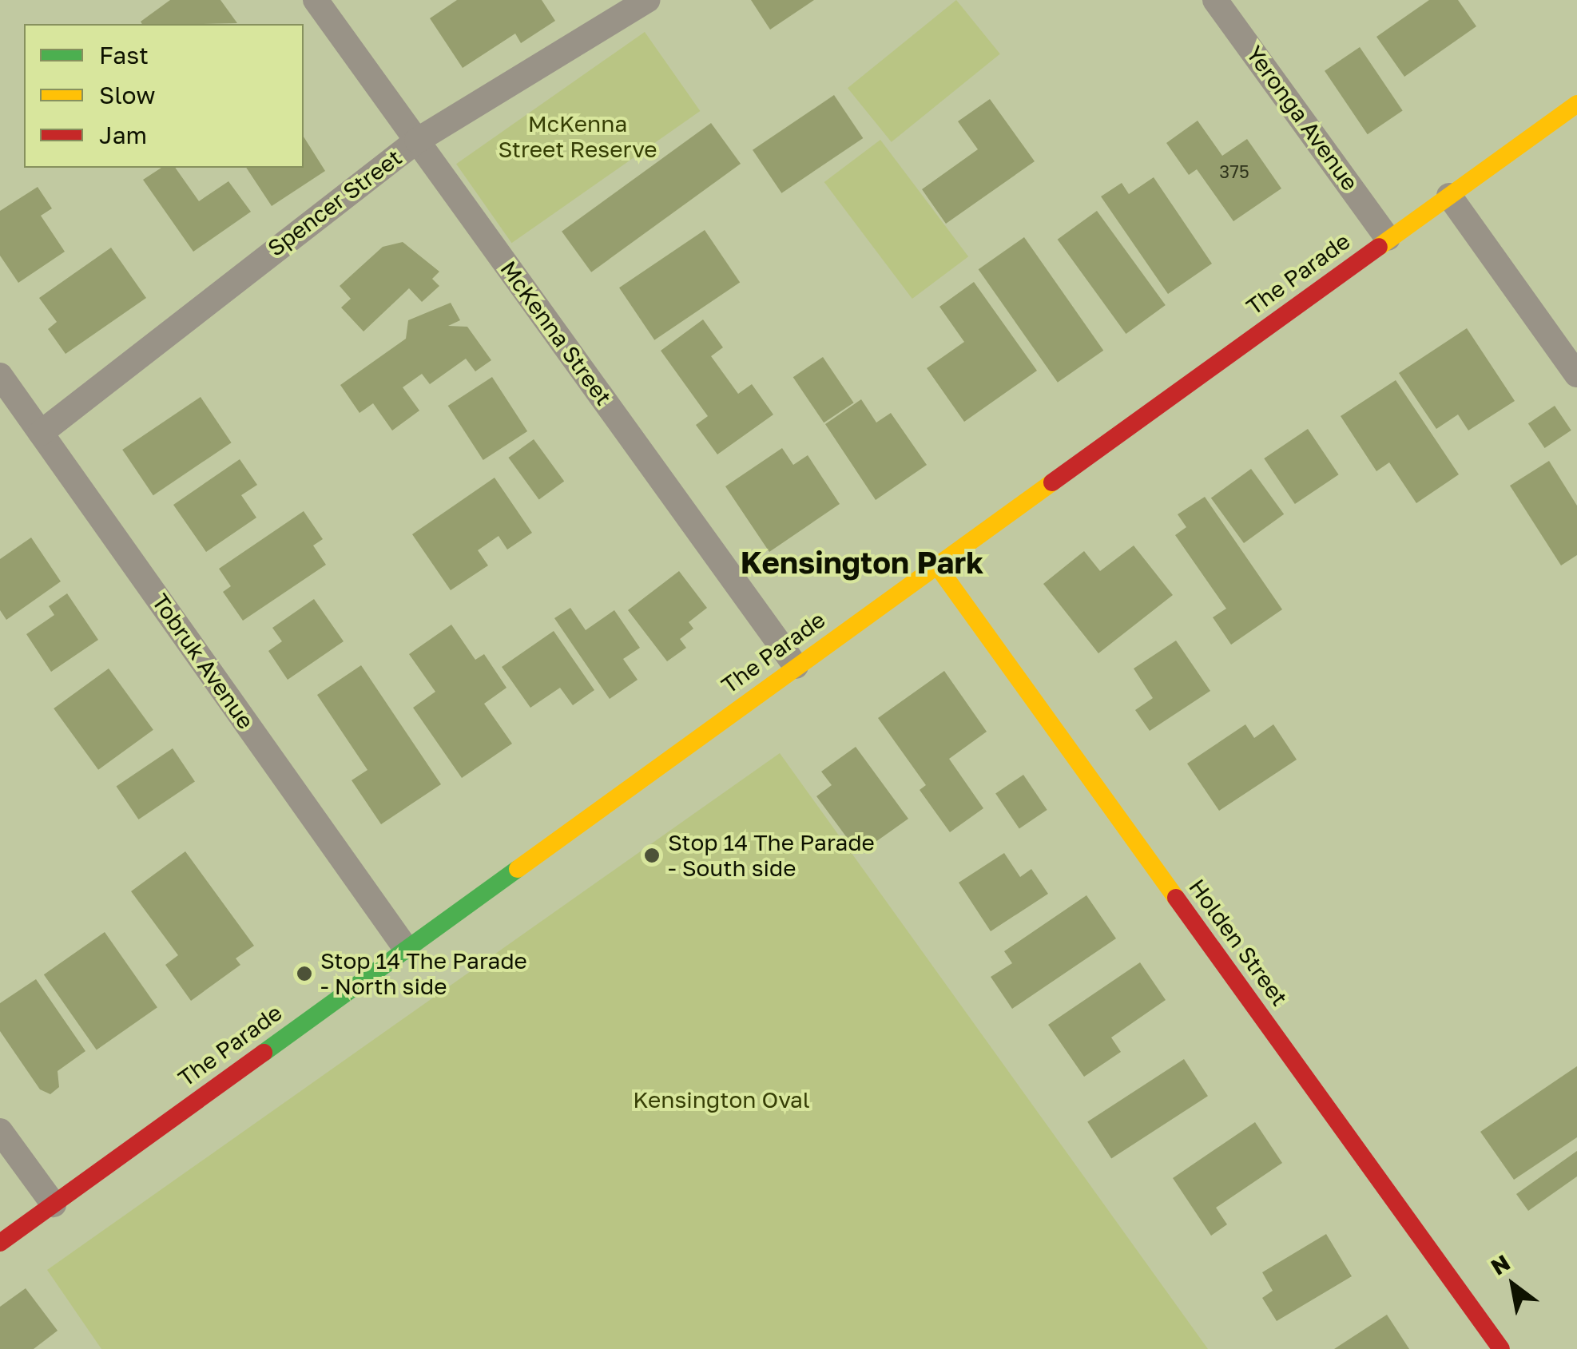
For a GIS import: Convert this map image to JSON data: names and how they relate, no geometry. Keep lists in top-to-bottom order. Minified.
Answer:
{"streets":{"main road":["The Parade","Holden Street"],"street":["Yeronga Avenue","Spencer Street","McKenna Street","Tobruk Avenue"]},"crossings":[["Yeronga Avenue","The Parade"],["Spencer Street","McKenna Street"],["Spencer Street","Tobruk Avenue"],["The Parade","McKenna Street"],["The Parade","Tobruk Avenue"],["The Parade","Holden Street"]],"districts":["Kensington Park"],"parks":["McKenna Street Reserve","Kensington Oval"],"places":["Stop 14 The Parade - South side","Stop 14 The Parade - North side"],"house_numbers":["375"],"legend":["Fast","Slow","Jam"],"north":"top left"}
